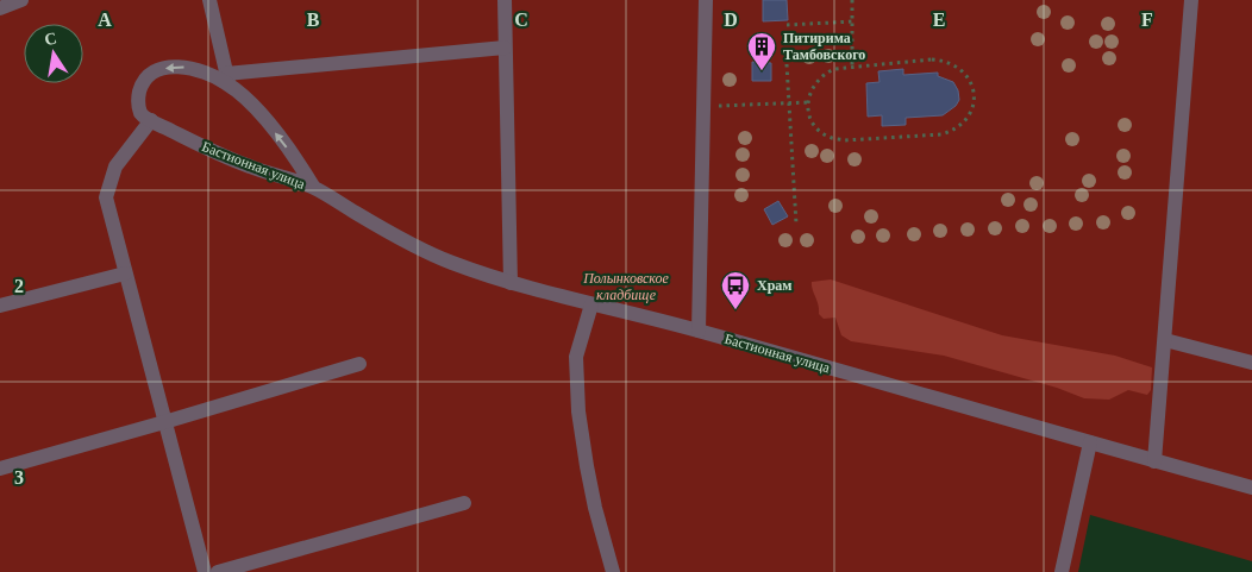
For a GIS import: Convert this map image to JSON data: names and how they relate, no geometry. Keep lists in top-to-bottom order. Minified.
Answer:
{"streets":{"street":["Бастионная улица"]},"parks":["Полынковское кладбище"],"places":{"building":["Питирима Тамбовского"],"bus stop":["Храм"]},"north":"top","grid":{"columns":["A","B","C","D","E","F"],"rows":["2","3"]}}
